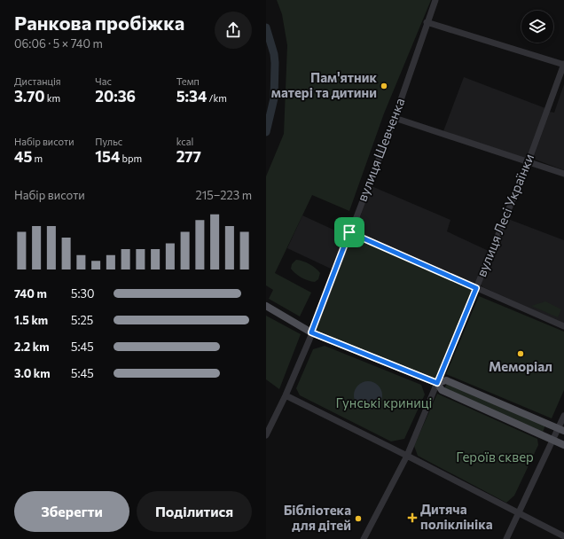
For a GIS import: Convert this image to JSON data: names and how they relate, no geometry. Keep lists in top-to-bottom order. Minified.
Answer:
{"streets":{"street":["вулиця Шевченка","вулиця Лесі Українки"]},"parks":["Гунські криниці","Героїв сквер"],"places":{"other":["Пам'ятник матері та дитини","Меморіал","Бібліотека для дітей"],"health":["Дитяча поліклініка"]},"page":{"heading":["Ранкова пробіжка","06:06 · 5 × 740 m"],"stats":[["Дистанція","3.70 km"],["Час","20:36"],["Темп","5:34 /km"],["Набір висоти","45 m"],["Пульс","154 bpm"],["kcal","277"]],"chart":["Набір висоти","215–223 m"],"list":[{"name":"740 m","note":"5:30"},{"name":"1.5 km","note":"5:25"},{"name":"2.2 km","note":"5:45"},{"name":"3.0 km","note":"5:45"}],"buttons":["Зберегти","Поділитися"]}}
